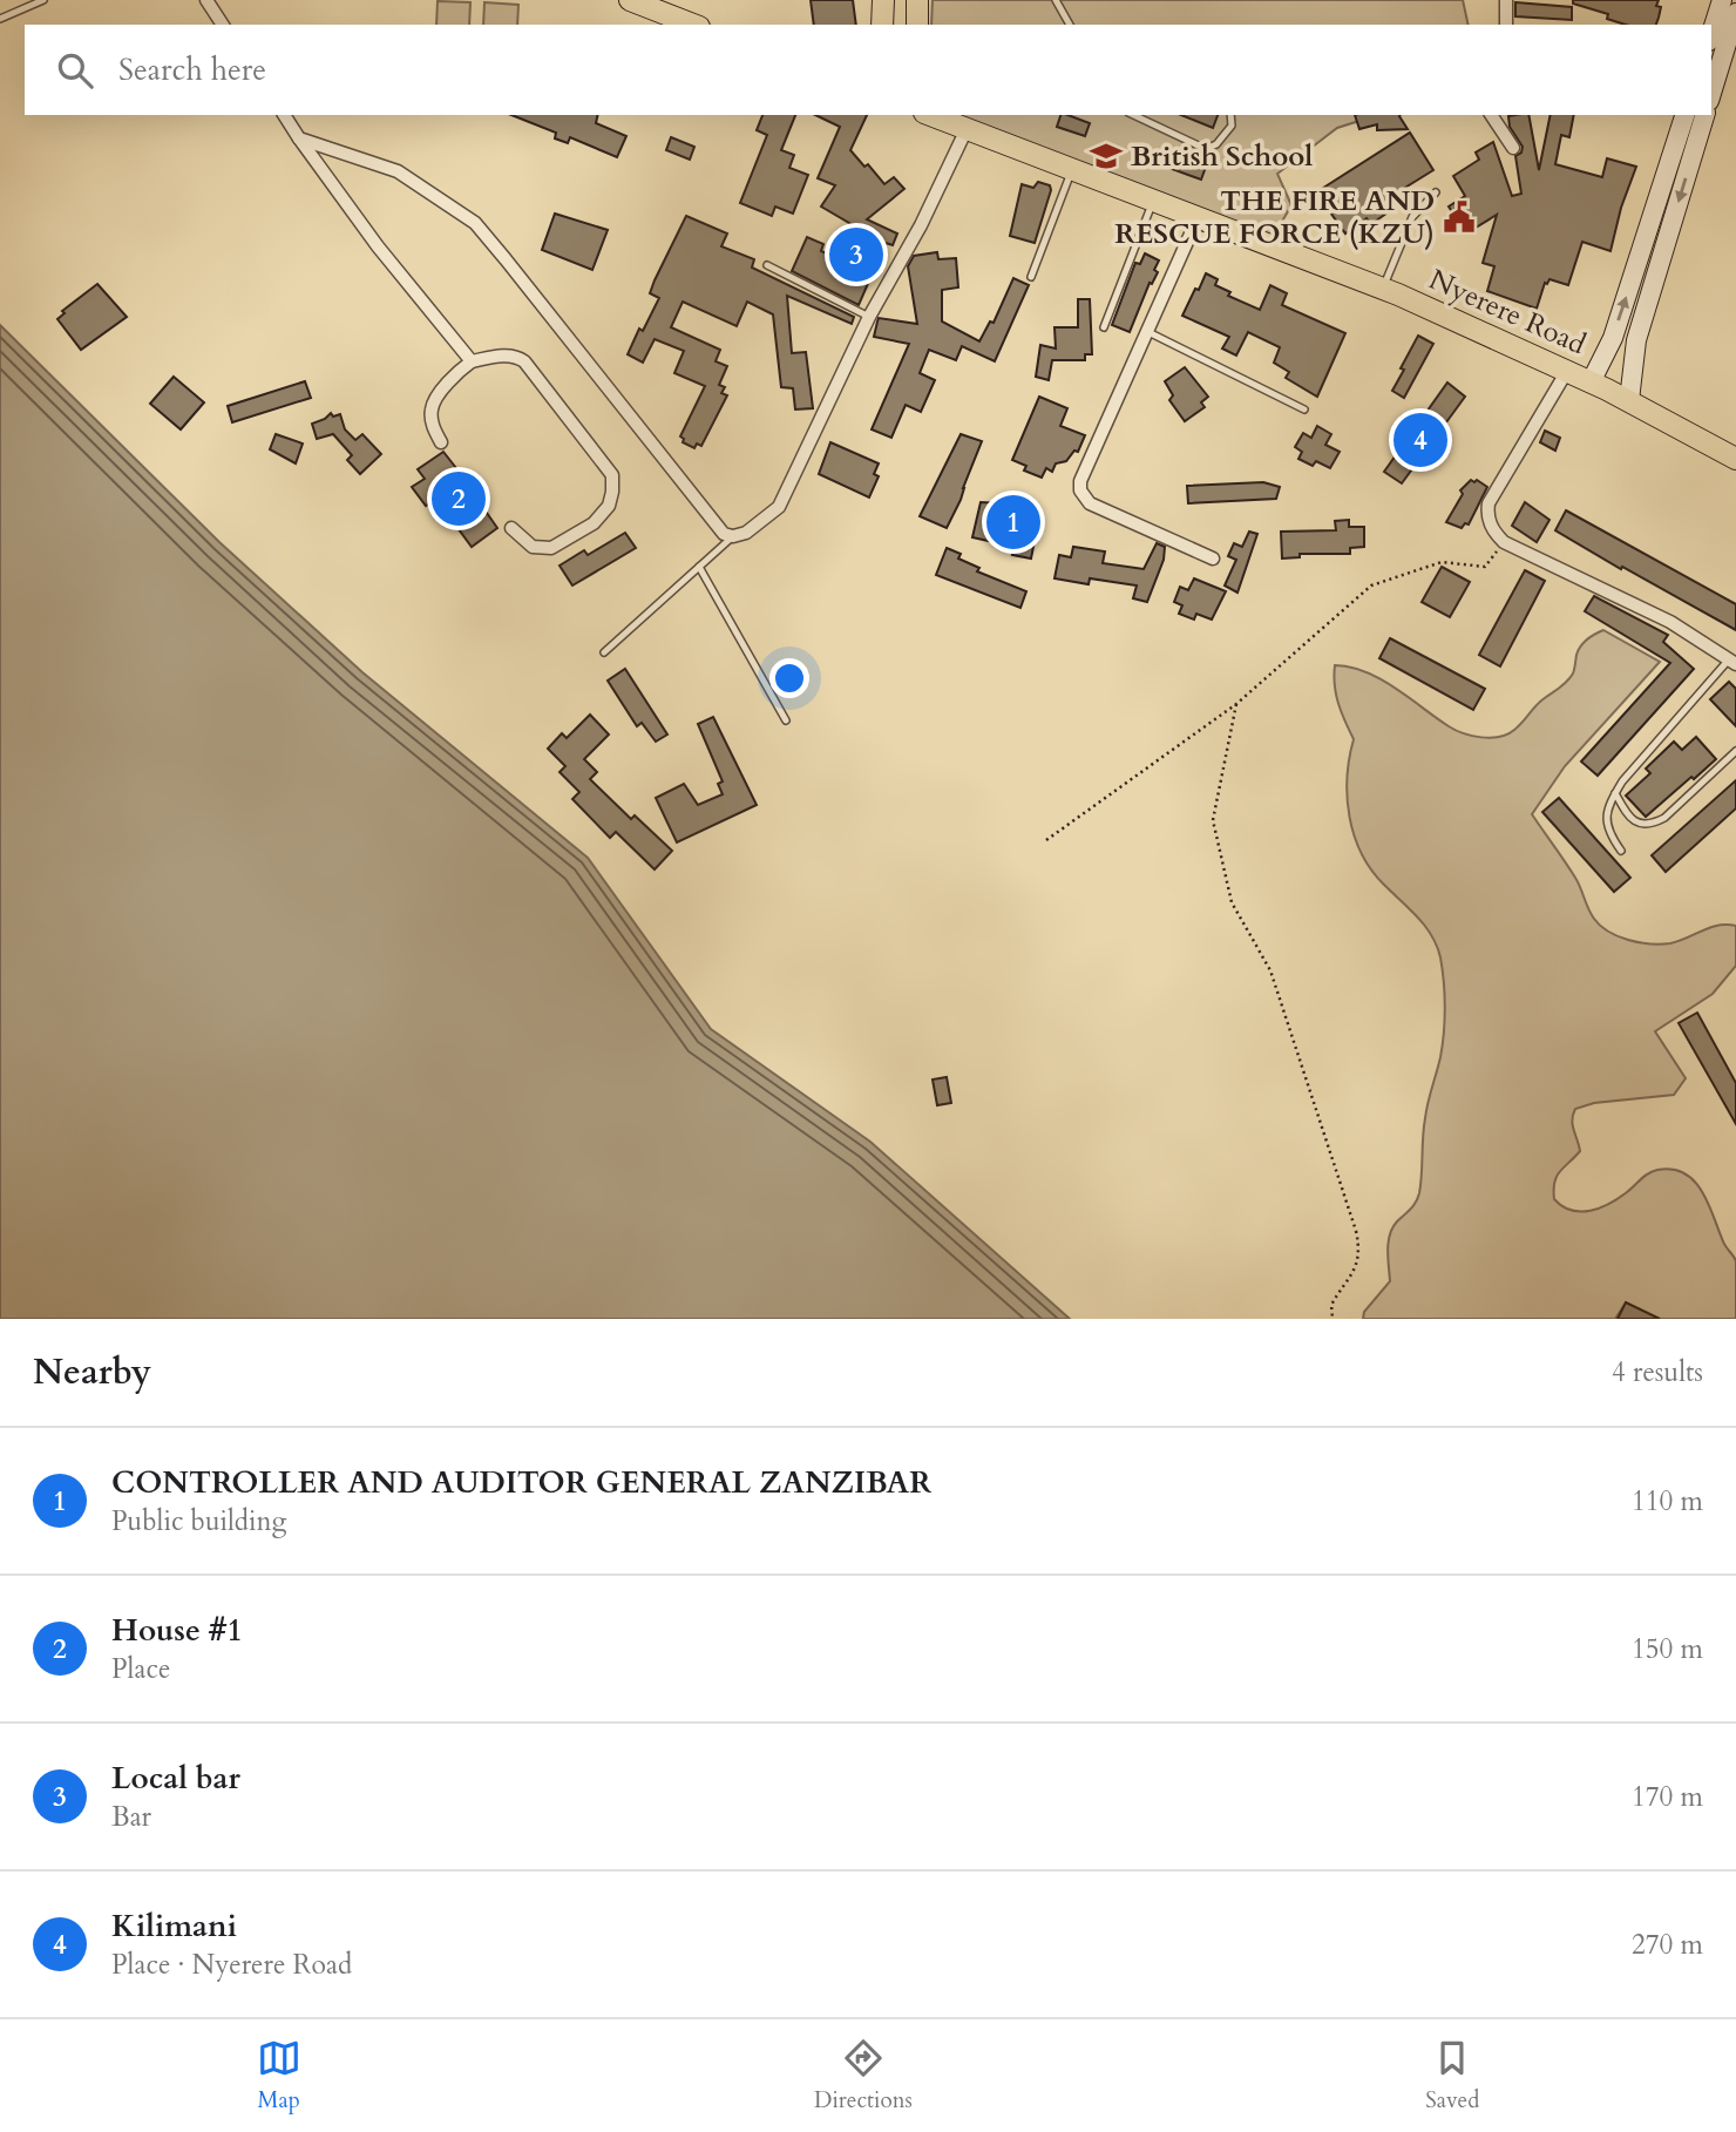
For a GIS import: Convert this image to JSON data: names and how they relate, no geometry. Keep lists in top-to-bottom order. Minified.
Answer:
{"streets":{"main road":["Nyerere Road"]},"places":{"school or university":["British School"],"public building":["THE FIRE AND RESCUE FORCE (KZU)"]},"page":{"search":"Search here","pins":["3","4","2","1"],"heading":["Nearby","4 results"],"list":[{"mark":"1","name":"CONTROLLER AND AUDITOR GENERAL ZANZIBAR","note":"Public building","value":"110 m"},{"mark":"2","name":"House #1","note":"Place","value":"150 m"},{"mark":"3","name":"Local bar","note":"Bar","value":"170 m"},{"mark":"4","name":"Kilimani","note":"Place · Nyerere Road","value":"270 m"}],"nav":["Map","Directions","Saved"]}}
